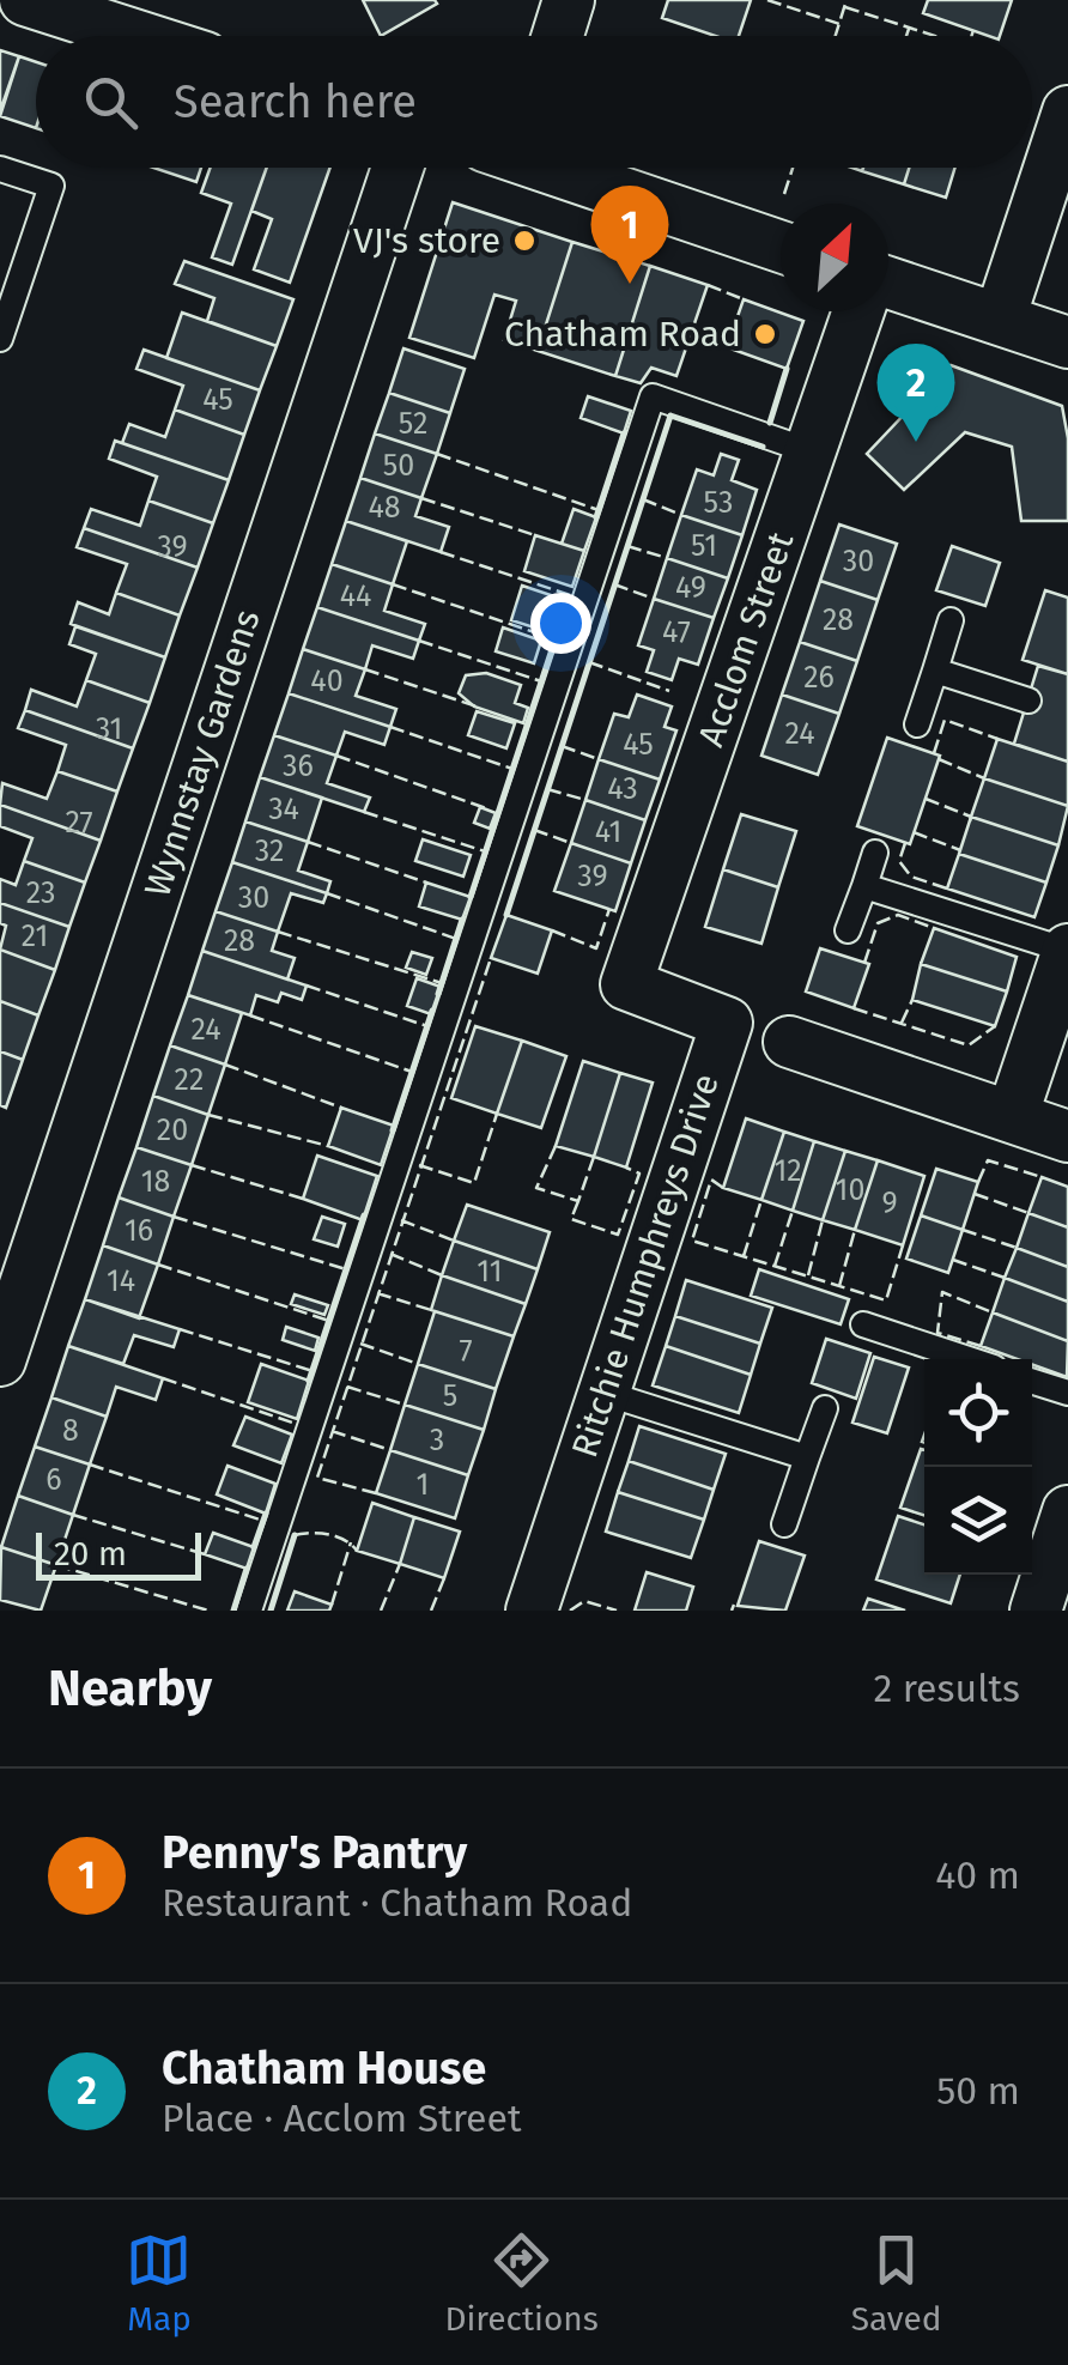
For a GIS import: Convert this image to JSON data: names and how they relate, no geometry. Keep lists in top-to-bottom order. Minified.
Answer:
{"streets":{"street":["Acclom Street","Wynnstay Gardens","Ritchie Humphreys Drive"]},"crossings":[["Acclom Street","Ritchie Humphreys Drive"]],"places":["VJ's store","Chatham Road"],"house_numbers":["45","52","50","53","48","51","39","30","49","44","28","47","26","40","31","24","45","36","43","34","27","41","32","39","23","30","21","28","24","22","20","12","18","10","9","16","11","14","7","5","8","3","6","1"],"scale_bar":"20 m","north":"top right","page":{"search":"Search here","pins":["1","2"],"scale":"20 m","heading":["Nearby","2 results"],"list":[{"mark":"1","name":"Penny's Pantry","note":"Restaurant · Chatham Road","value":"40 m"},{"mark":"2","name":"Chatham House","note":"Place · Acclom Street","value":"50 m"}],"nav":["Map","Directions","Saved"]}}
